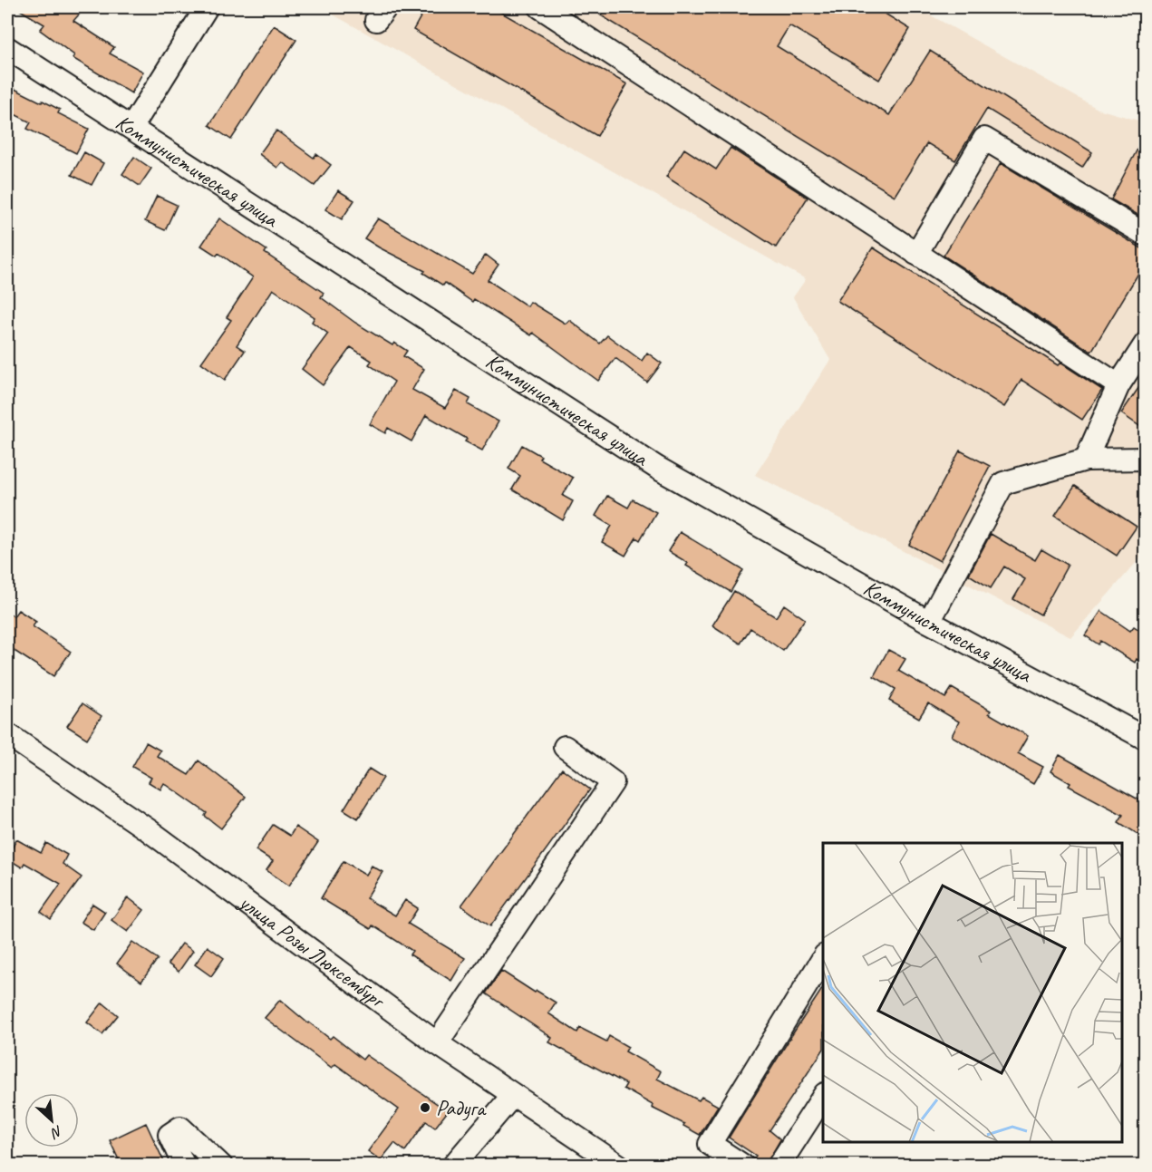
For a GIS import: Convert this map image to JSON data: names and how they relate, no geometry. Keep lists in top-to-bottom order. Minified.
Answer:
{"streets":{"street":["Коммунистическая улица","улица Розы Люксембург"]},"places":["Радуга"],"north":"bottom right"}
